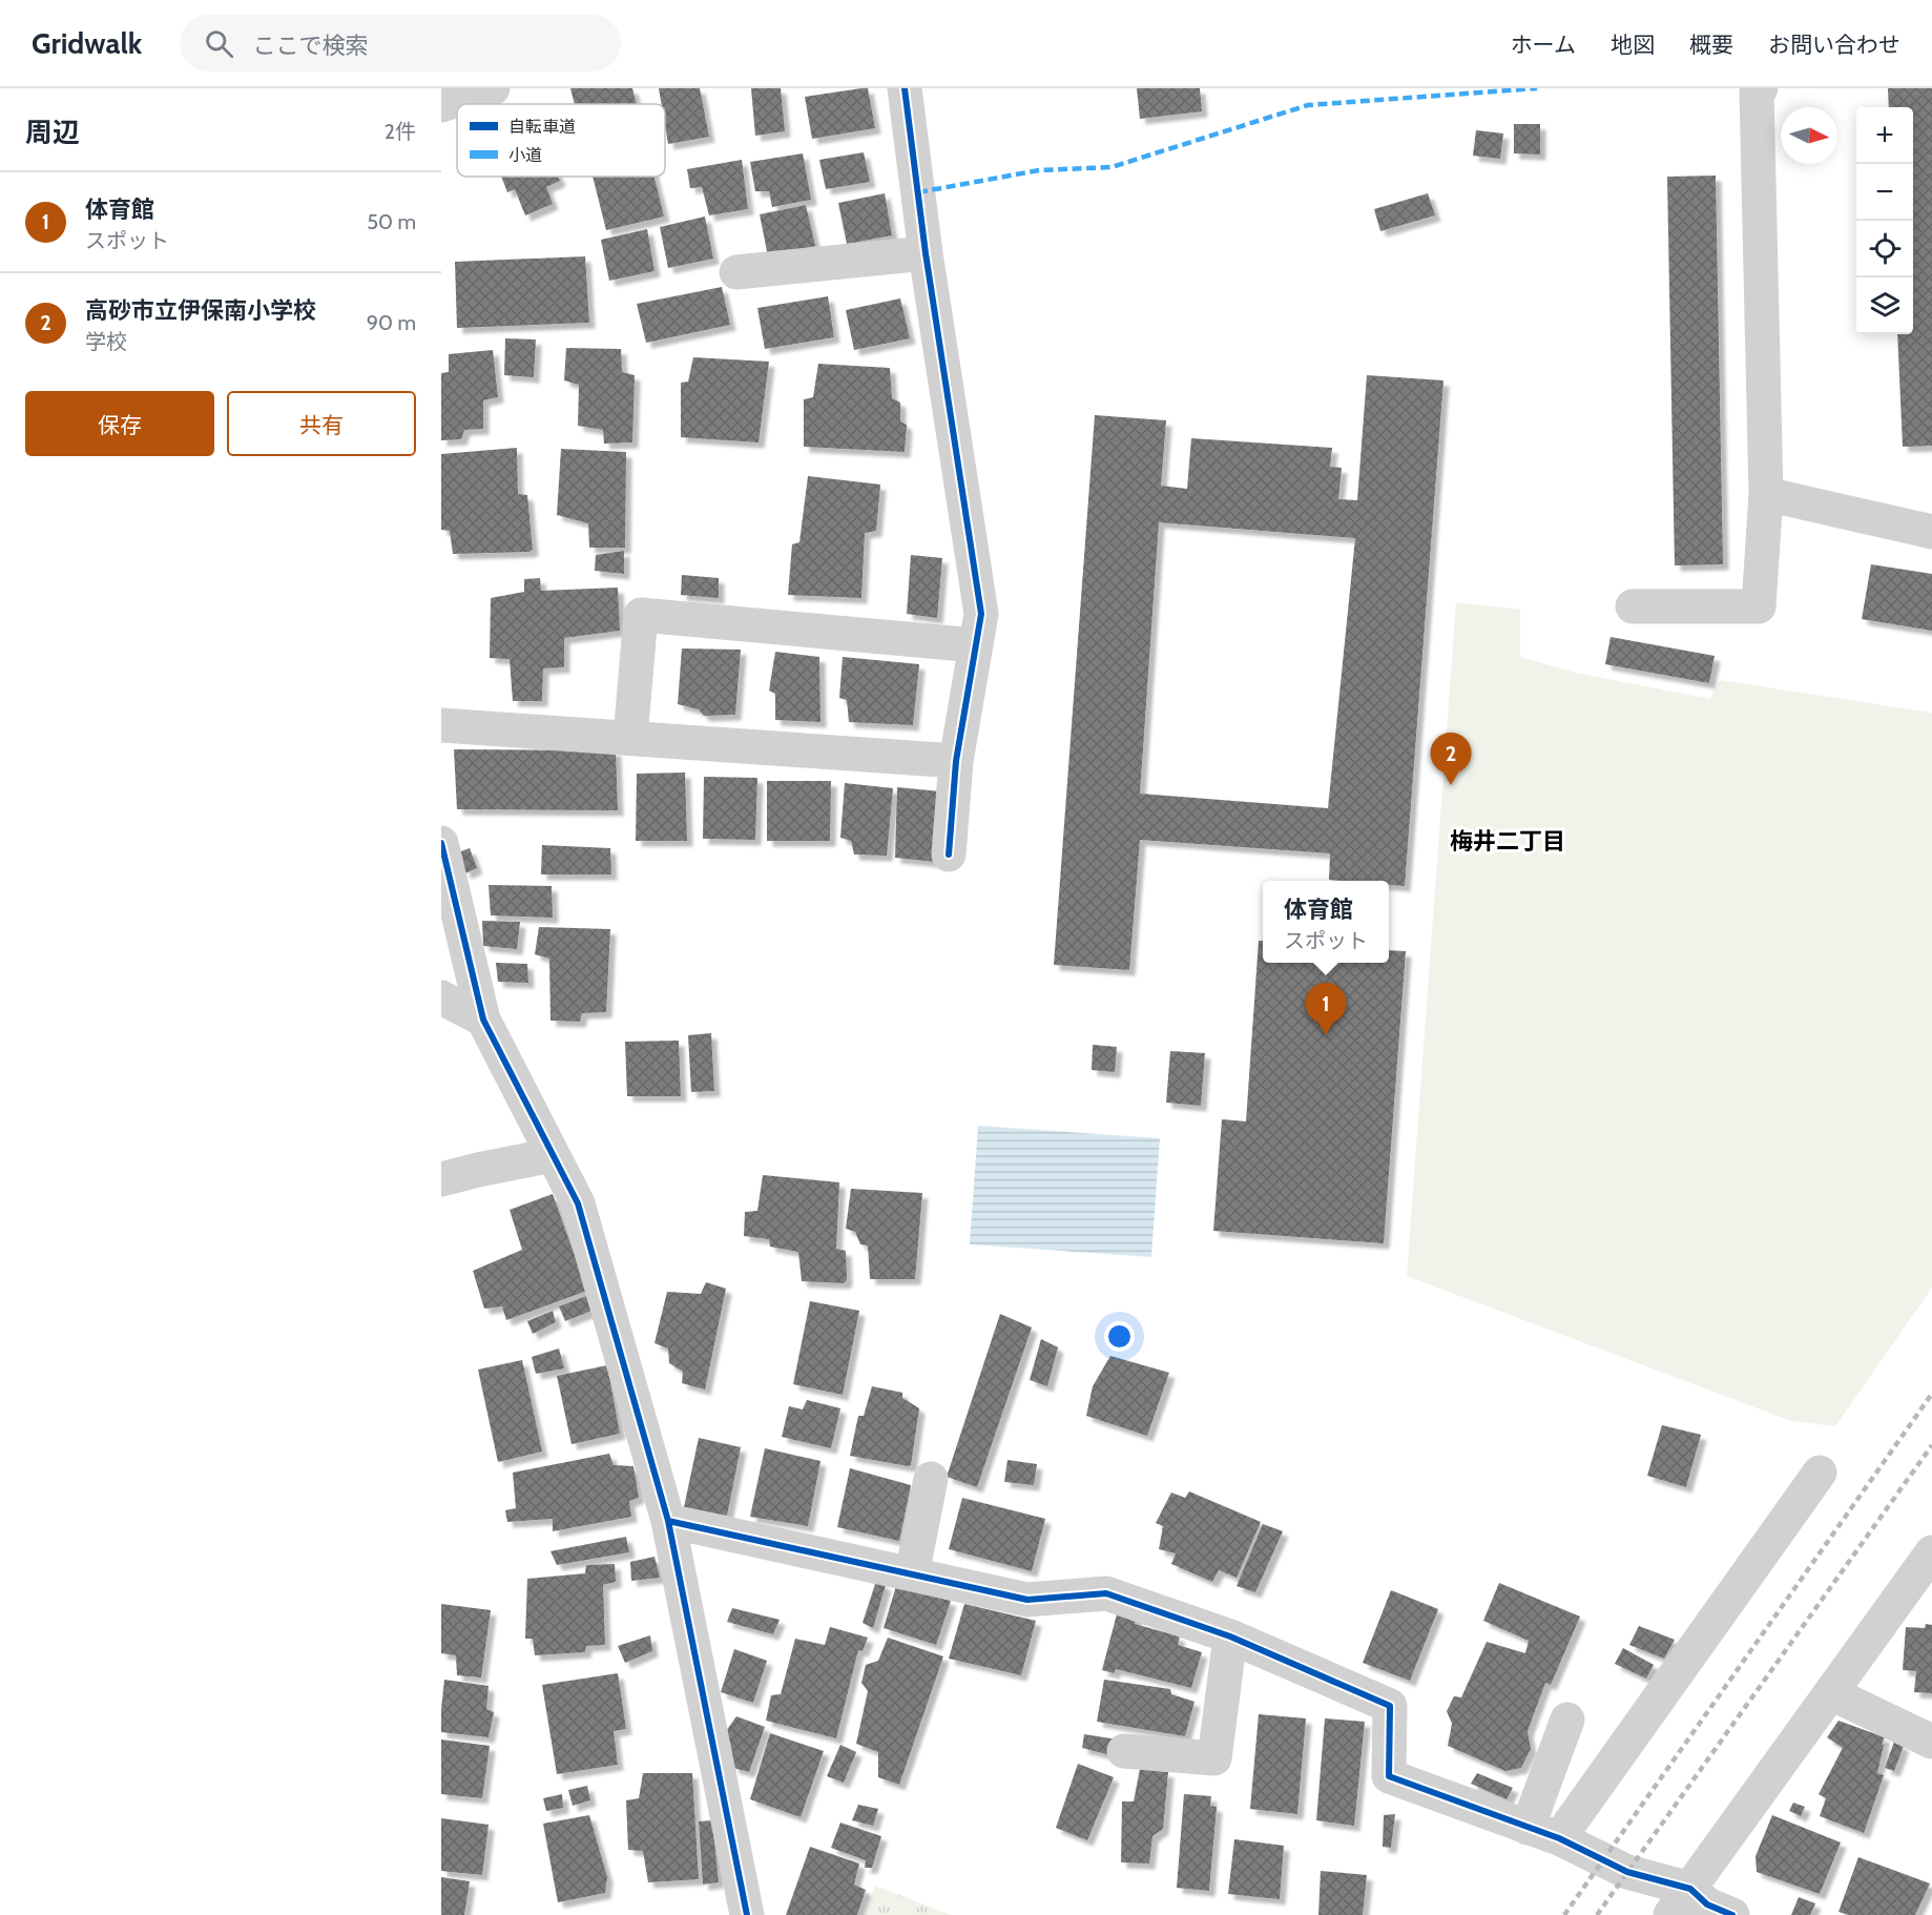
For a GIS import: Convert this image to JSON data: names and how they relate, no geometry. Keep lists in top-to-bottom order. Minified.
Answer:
{"districts":["梅井二丁目"],"legend":["自転車道","小道"],"north":"right","page":{"header":"Gridwalk","search":"ここで検索","nav":["ホーム","地図","概要","お問い合わせ"],"heading":["周辺","2件"],"map_buttons":["+","−"],"list":[{"mark":"1","name":"体育館","note":"スポット","value":"50 m"},{"mark":"2","name":"高砂市立伊保南小学校","note":"学校","value":"90 m"}],"buttons":["保存","共有"],"pins":["2","1"],"popup":["体育館","スポット"]}}
